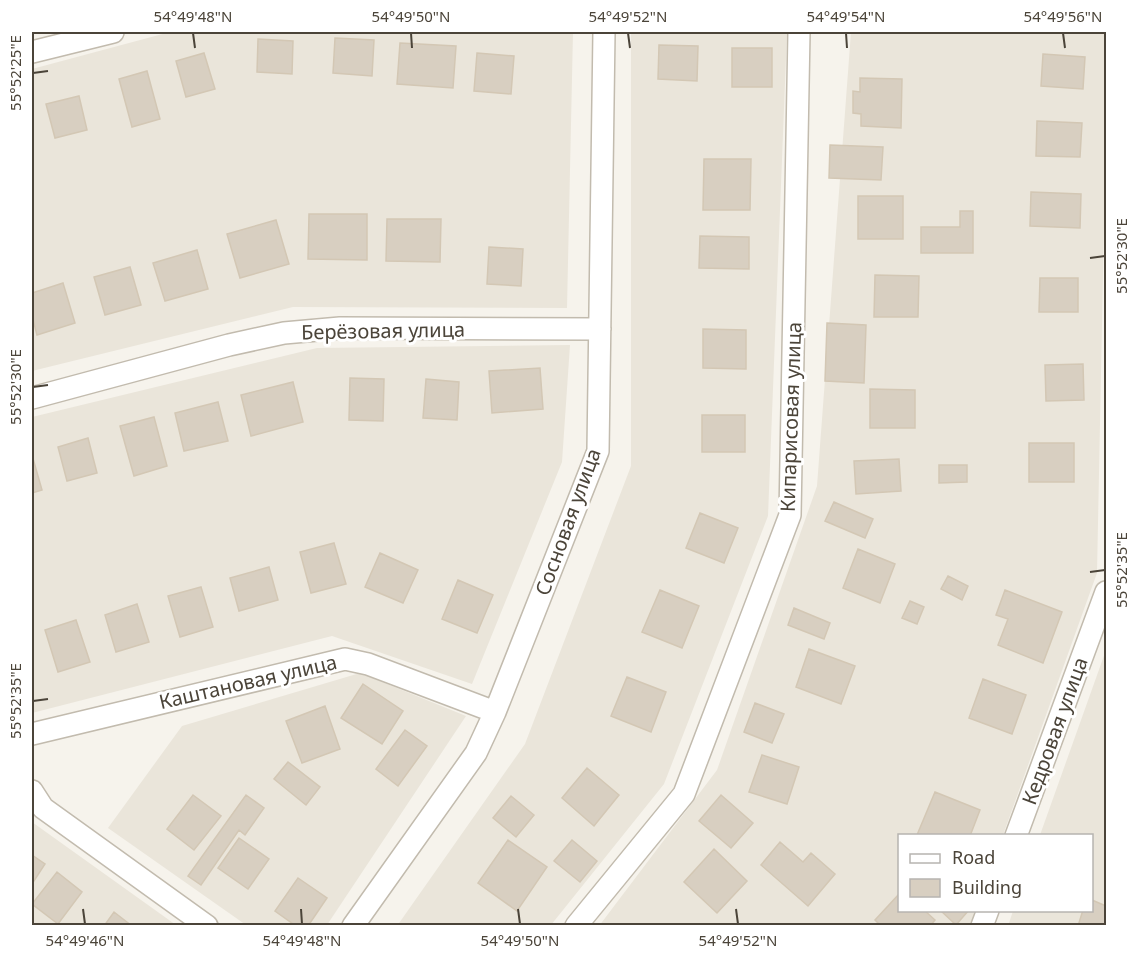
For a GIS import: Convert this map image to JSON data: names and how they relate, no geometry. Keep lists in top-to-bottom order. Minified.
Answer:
{"streets":{"street":["Берёзовая улица","Кипарисовая улица","Сосновая улица","Каштановая улица","Кедровая улица"]},"crossings":[["Берёзовая улица","Сосновая улица"],["Сосновая улица","Каштановая улица"]],"legend":["Road","Building"],"coordinates":["54°49'48\"N","54°49'50\"N","54°49'52\"N","54°49'54\"N","54°49'56\"N","55°52'25\"E","55°52'30\"E","55°52'35\"E","54°49'46\"N"]}
